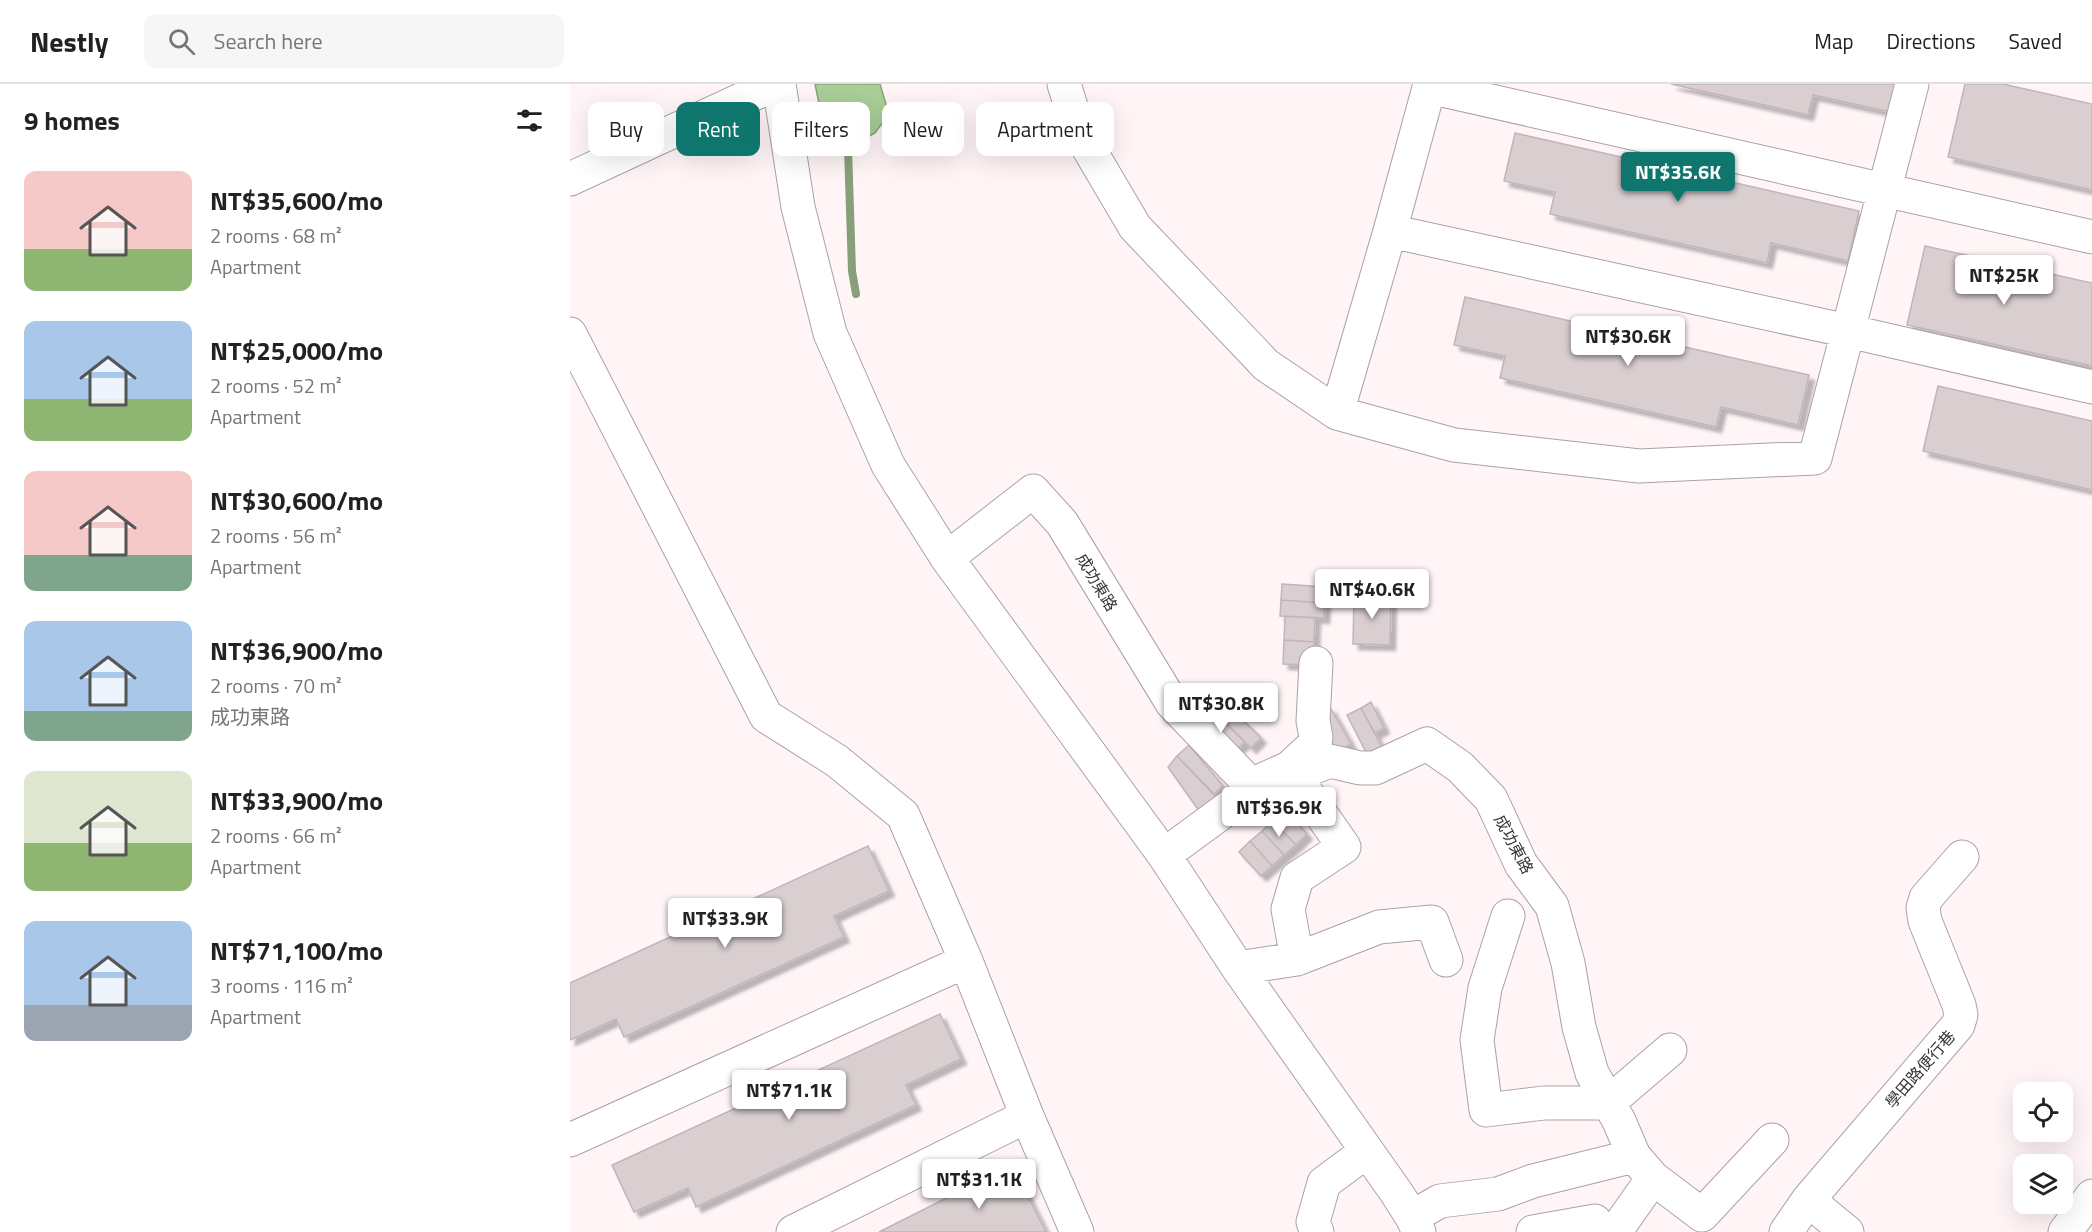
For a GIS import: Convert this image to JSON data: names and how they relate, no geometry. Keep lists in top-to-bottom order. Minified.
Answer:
{"streets":{"street":["成功東路","學田路便行巷"]},"page":{"header":"Nestly","search":"Search here","nav":["Map","Directions","Saved"],"heading":"9 homes","chip":["Buy","Rent","Filters","New","Apartment"],"price":["NT$35.6K","NT$25K","NT$30.6K","NT$40.6K","NT$30.8K","NT$36.9K","NT$33.9K","NT$71.1K","NT$31.1K"],"list":[{"name":"NT$35,600/mo","note":"2 rooms · 68 m² · Apartment"},{"name":"NT$25,000/mo","note":"2 rooms · 52 m² · Apartment"},{"name":"NT$30,600/mo","note":"2 rooms · 56 m² · Apartment"},{"name":"NT$36,900/mo","note":"2 rooms · 70 m² · 成功東路"},{"name":"NT$33,900/mo","note":"2 rooms · 66 m² · Apartment"},{"name":"NT$71,100/mo","note":"3 rooms · 116 m² · Apartment"}]}}
